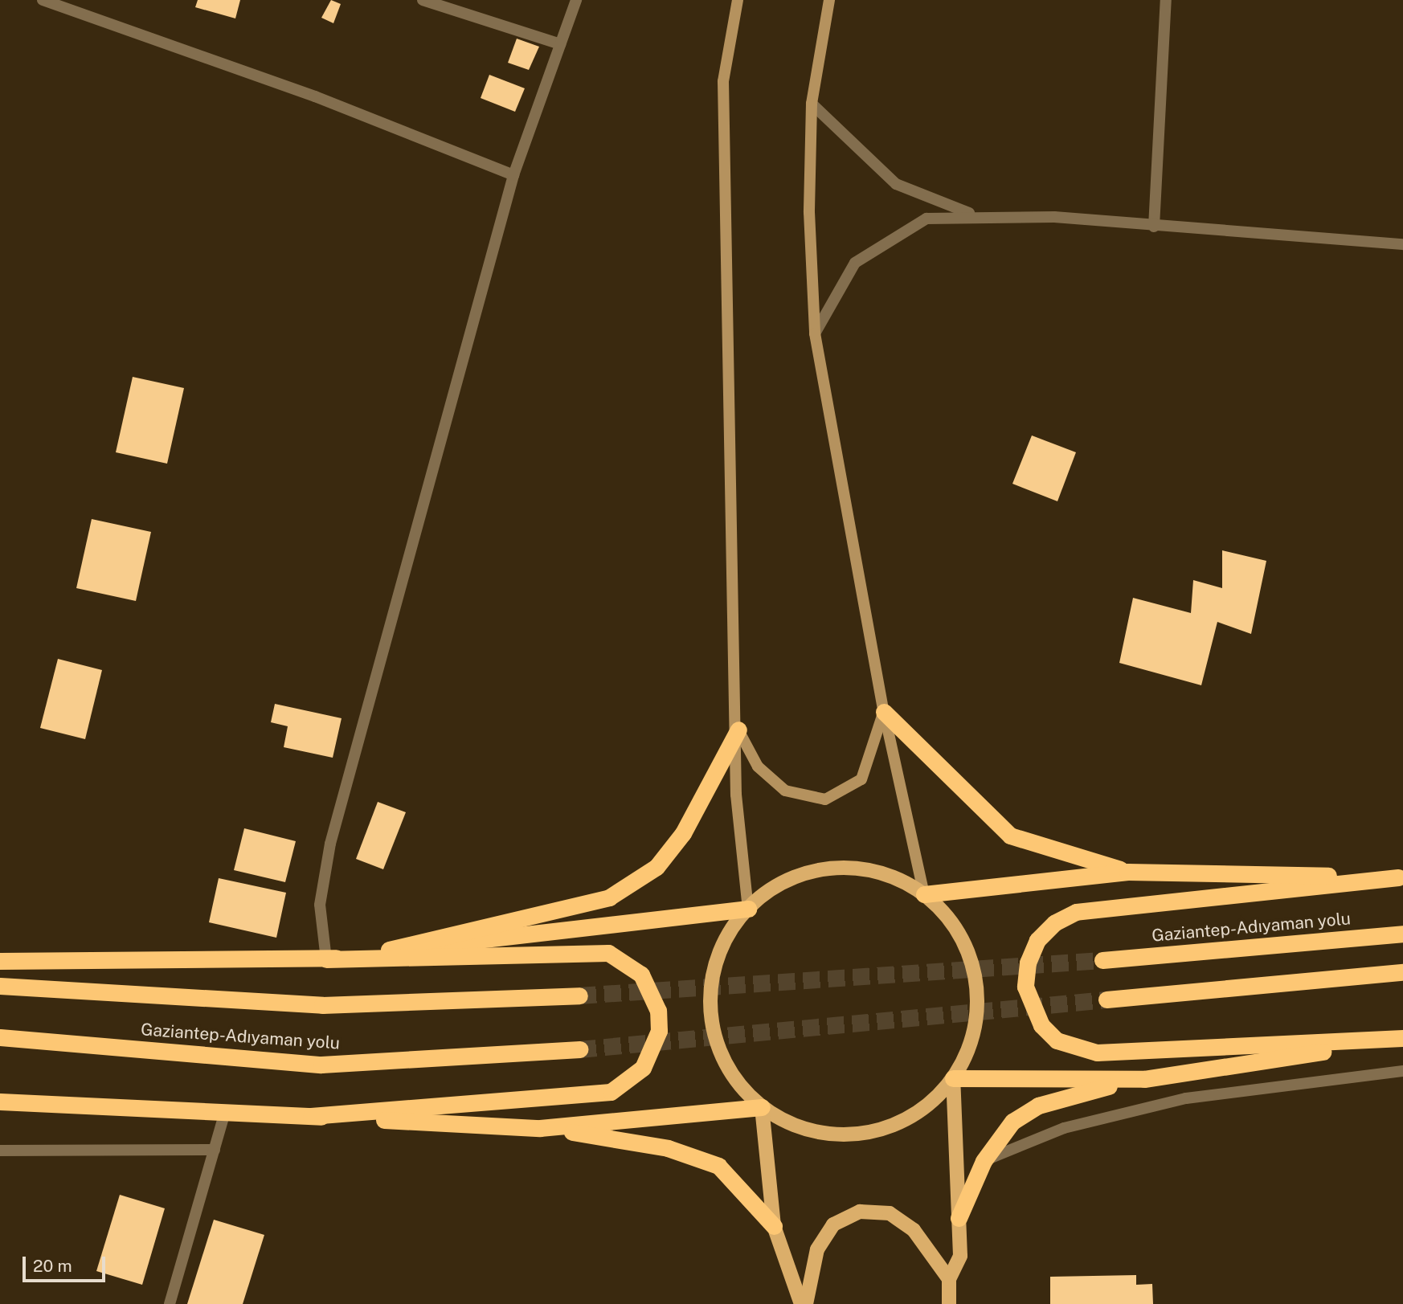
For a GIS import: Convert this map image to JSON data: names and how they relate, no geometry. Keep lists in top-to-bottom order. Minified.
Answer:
{"streets":{"highway":["Gaziantep-Adıyaman yolu"]},"scale_bar":"20 m"}
